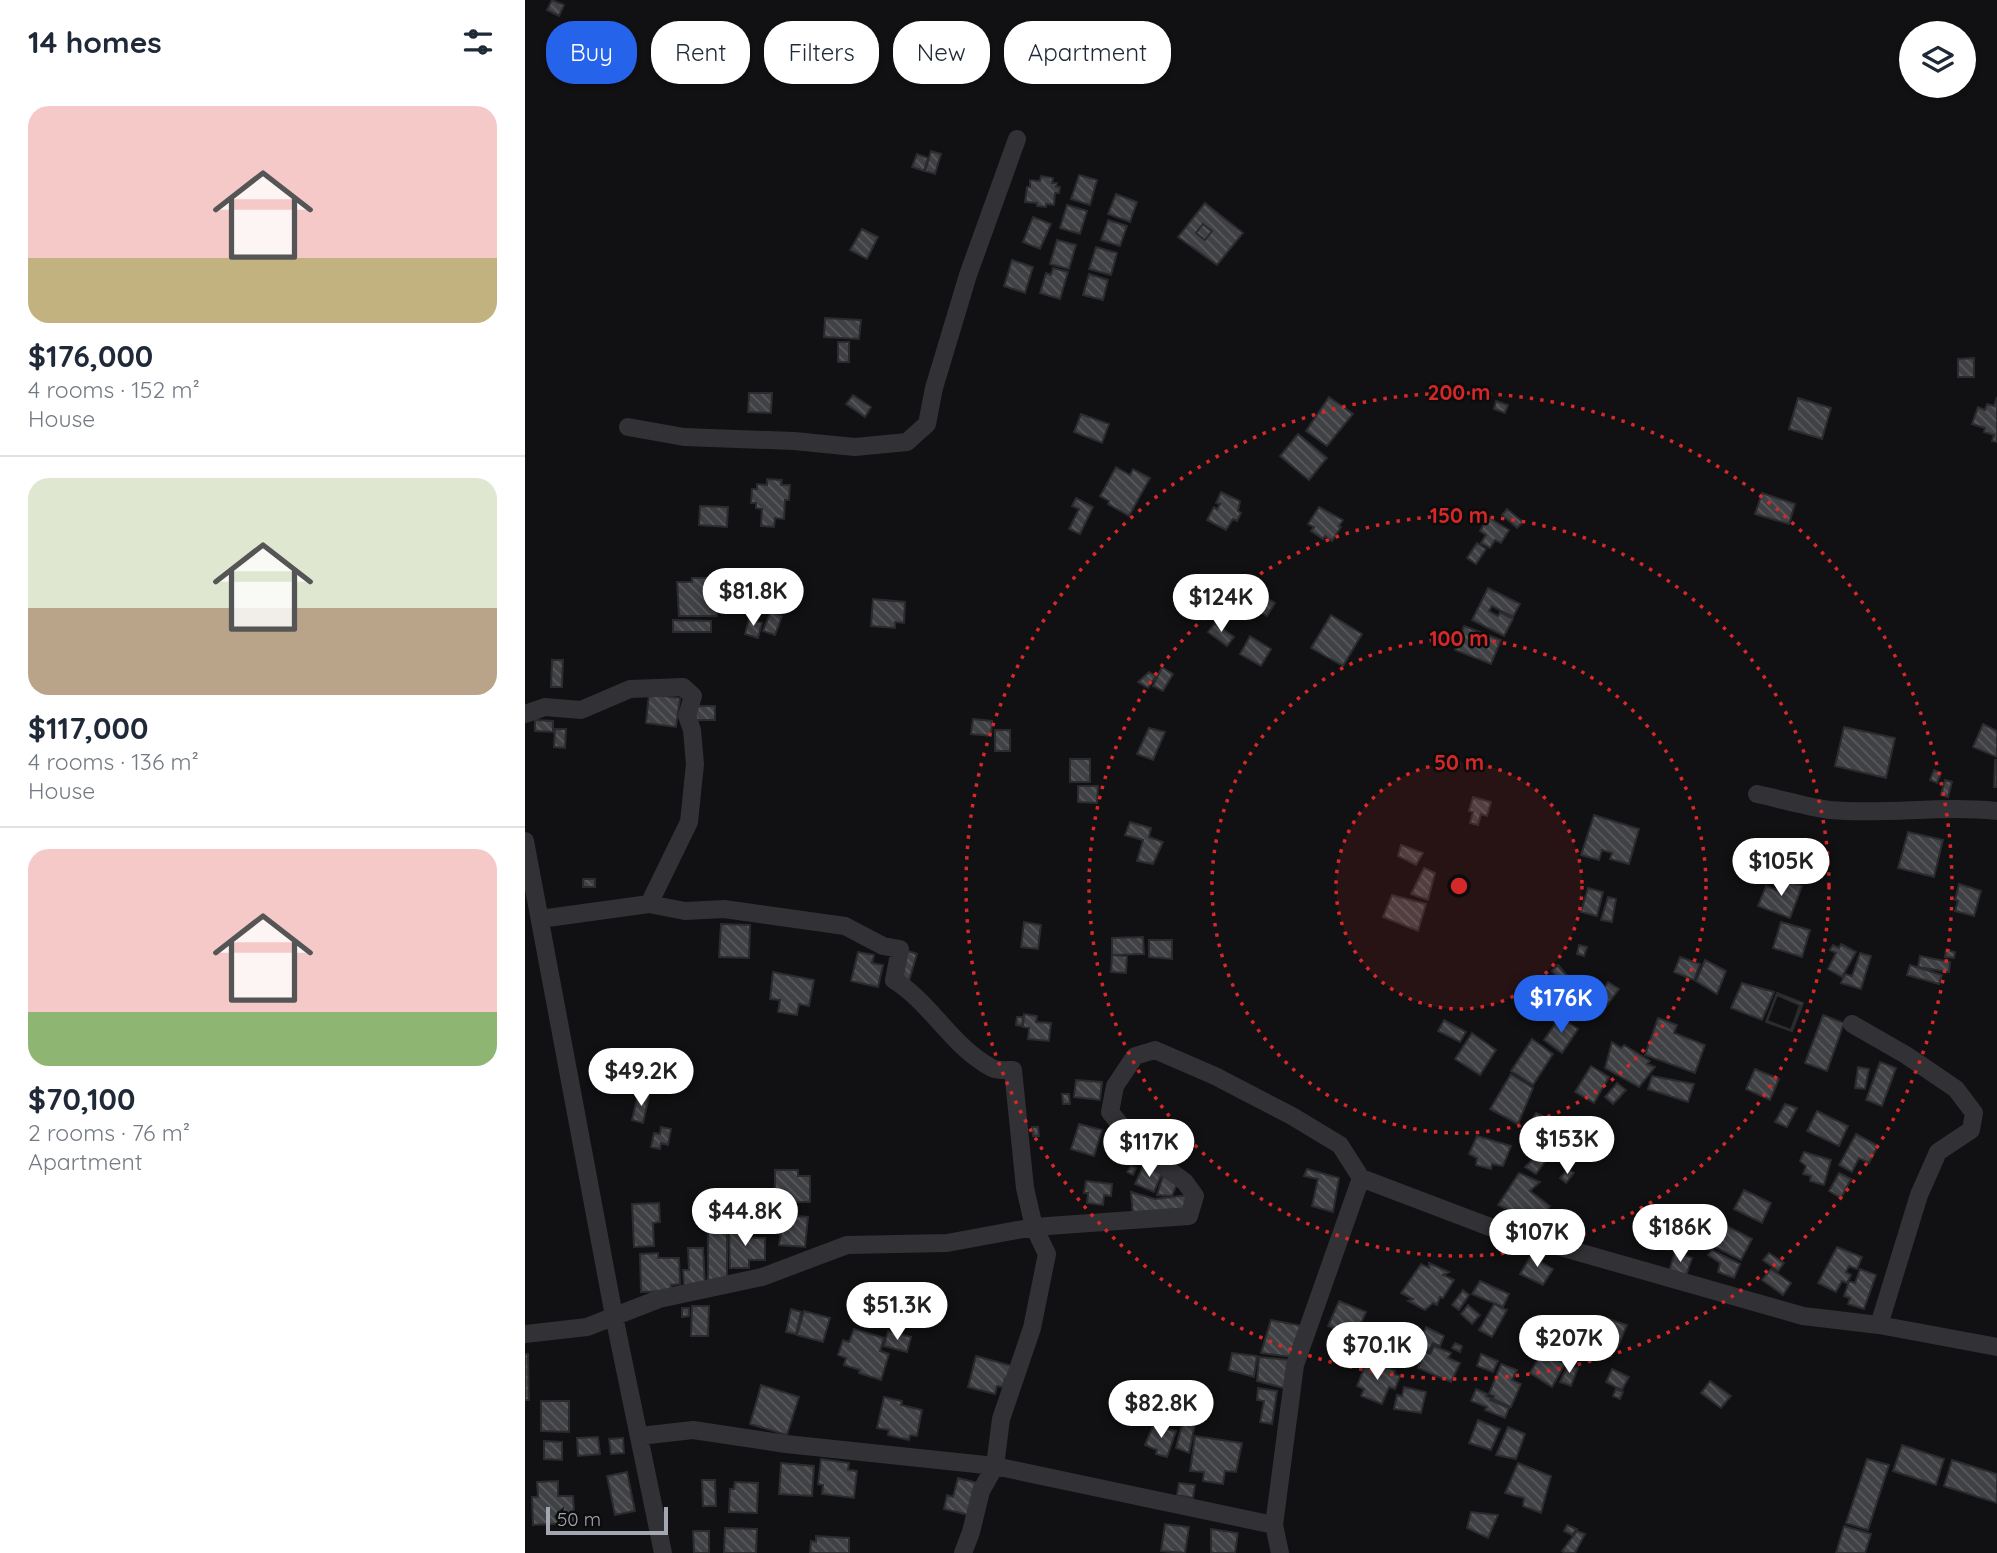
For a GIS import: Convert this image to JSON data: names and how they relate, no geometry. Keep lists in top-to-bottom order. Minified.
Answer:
{"scale_bar":"50 m","page":{"heading":"14 homes","chip":["Buy","Rent","Filters","New","Apartment"],"list":[{"name":"$176,000","note":"4 rooms · 152 m² · House"},{"name":"$117,000","note":"4 rooms · 136 m² · House"},{"name":"$70,100","note":"2 rooms · 76 m² · Apartment"}],"price":["$81.8K","$124K","$105K","$176K","$49.2K","$153K","$117K","$44.8K","$186K","$107K","$51.3K","$207K","$70.1K","$82.8K"],"scale":"50 m"},"rings":["200 m","150 m","100 m","50 m"]}
